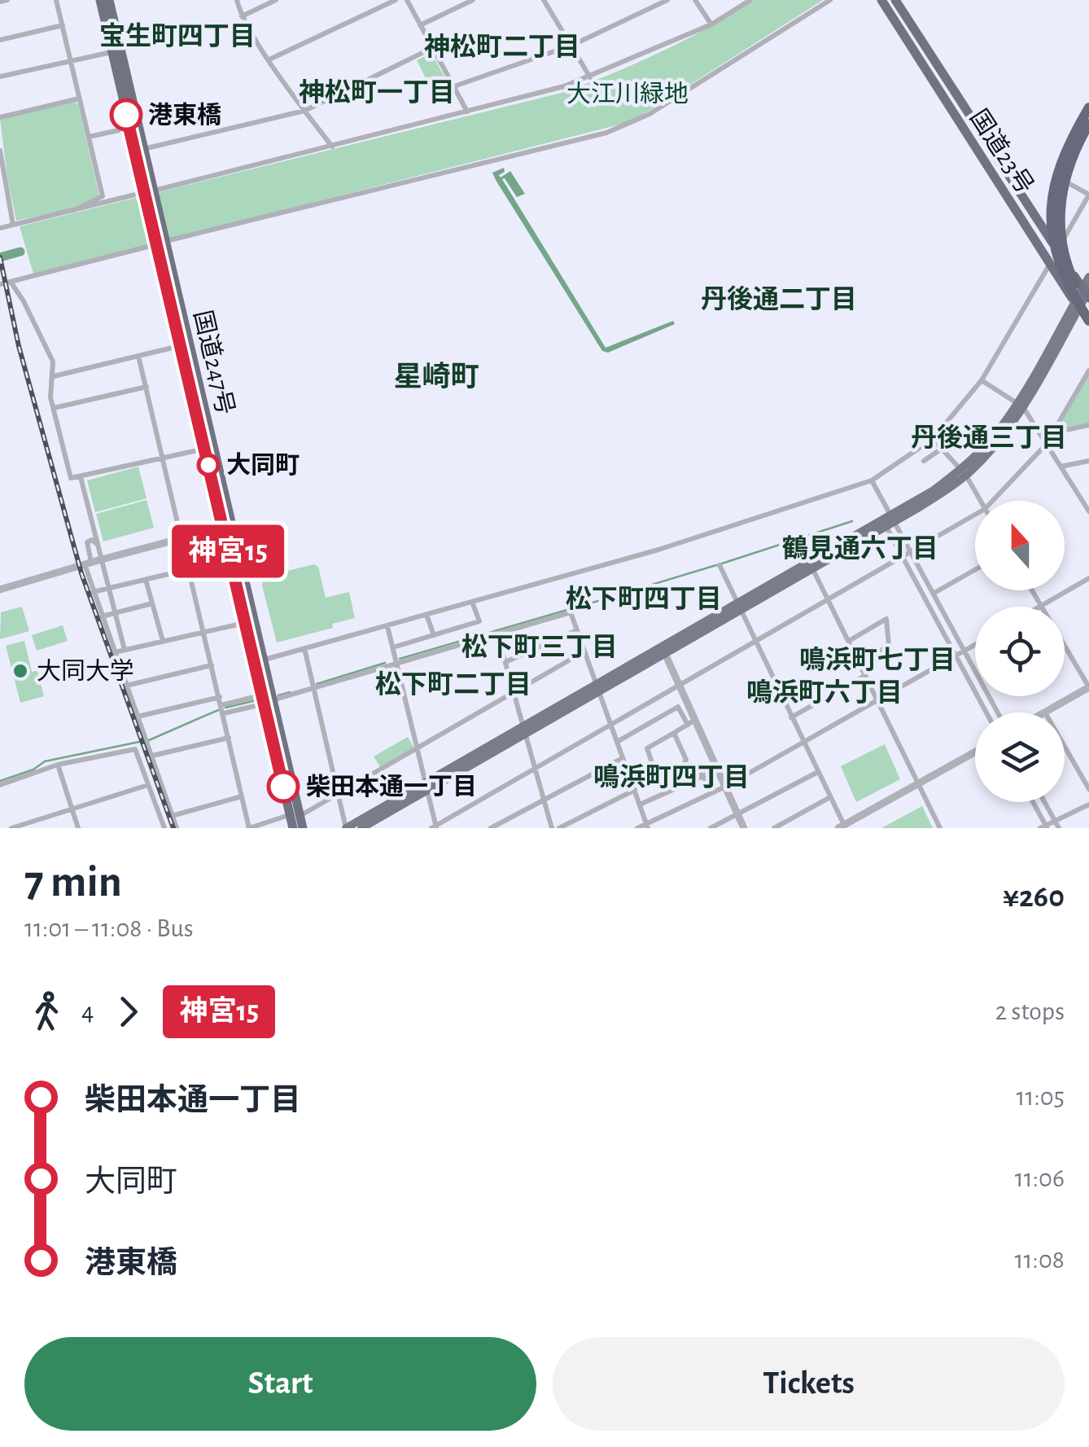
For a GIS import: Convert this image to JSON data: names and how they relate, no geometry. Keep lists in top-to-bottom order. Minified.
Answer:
{"streets":{"highway":["国道23号","国道247号"]},"districts":["宝生町四丁目","神松町二丁目","神松町一丁目","丹後通二丁目","星崎町","丹後通三丁目","鶴見通六丁目","松下町四丁目","松下町三丁目","鳴浜町七丁目","松下町二丁目","鳴浜町六丁目","鳴浜町四丁目"],"parks":["大江川緑地"],"places":["港東橋","大同町","大同大学","柴田本通一丁目"],"lines":["bus line 神宮15"],"north":"top","page":{"on_map":"神宮15","heading":["7 min","11:01 – 11:08 · Bus","¥260"],"legs":["4","神宮15","2 stops"],"list":[{"name":"柴田本通一丁目","value":"11:05"},{"name":"大同町","value":"11:06"},{"name":"港東橋","value":"11:08"}],"buttons":["Start","Tickets"]}}
